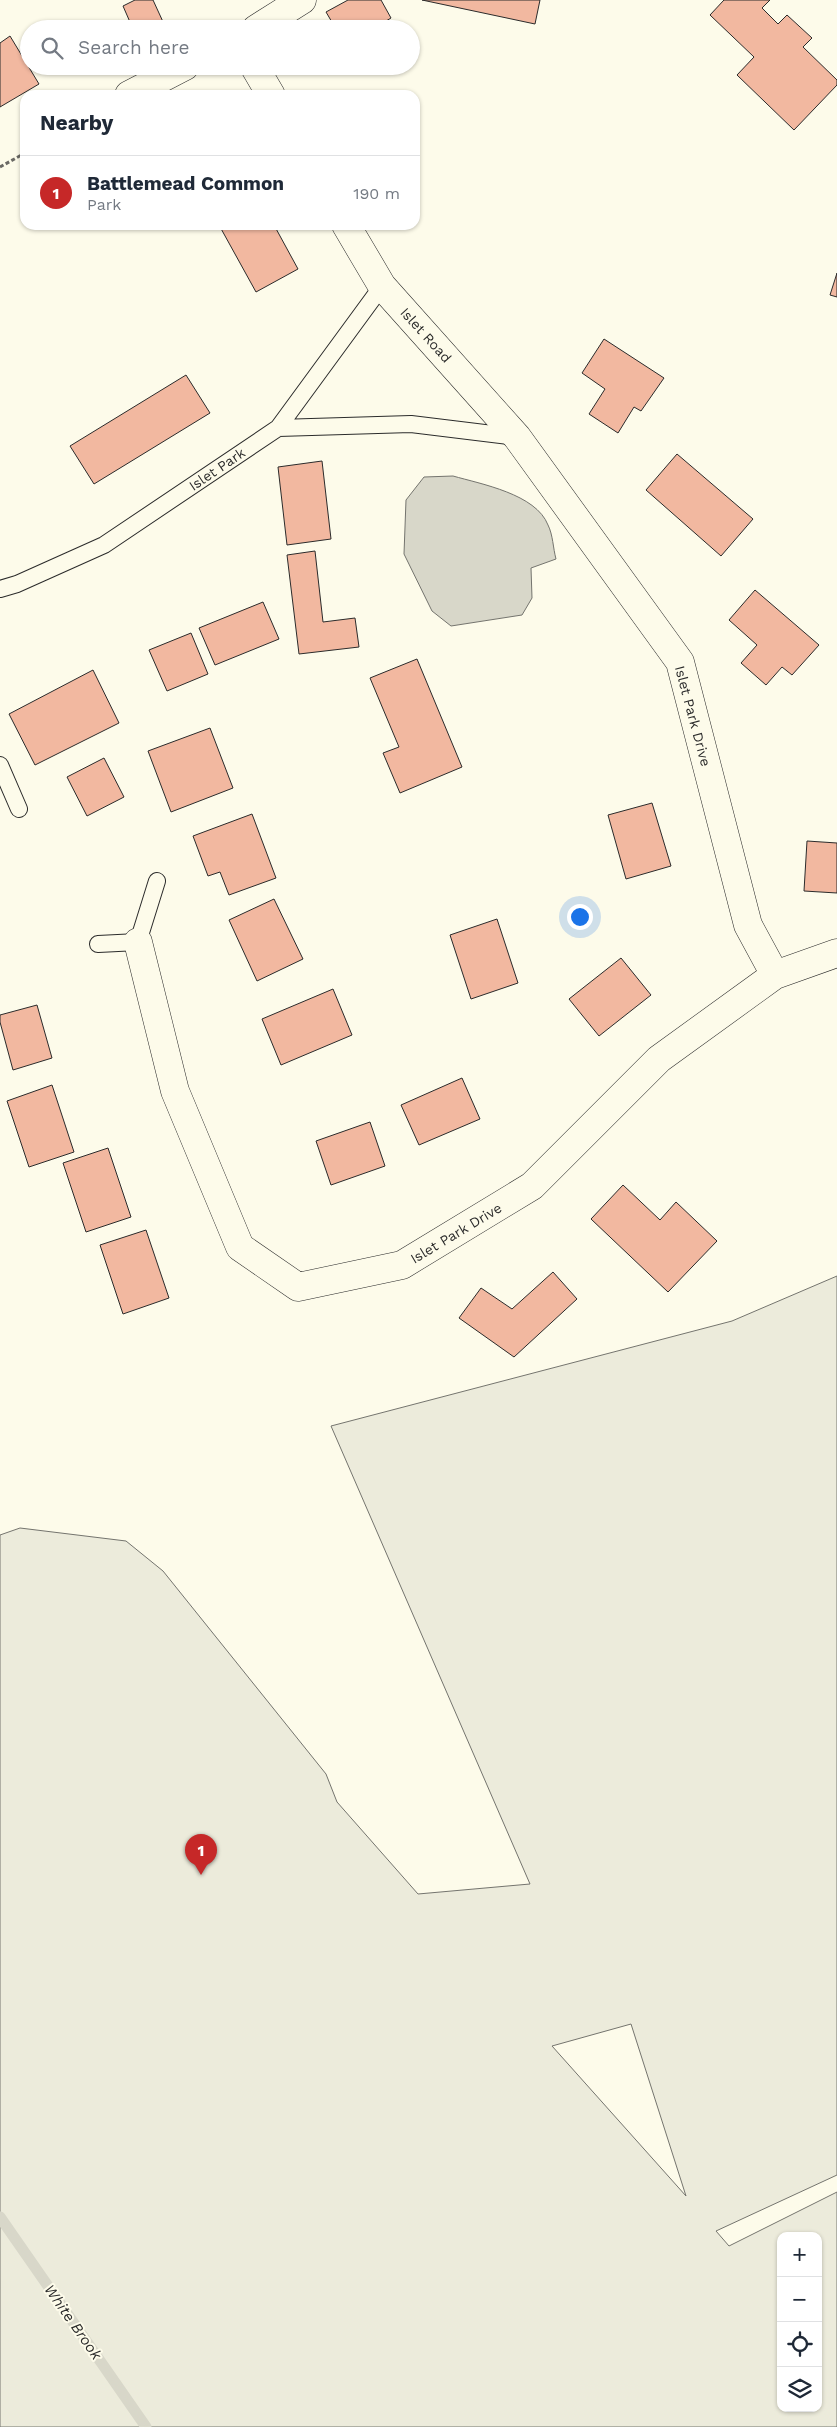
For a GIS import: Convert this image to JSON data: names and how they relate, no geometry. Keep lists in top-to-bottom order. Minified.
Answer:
{"streets":{"street":["Islet Road","Islet Park Drive"],"lane":["Islet Park"]},"crossings":[["Islet Road","Islet Park"],["Islet Road","Islet Park Drive"]],"water":["White Brook"],"page":{"search":"Search here","heading":"Nearby","list":[{"mark":"1","name":"Battlemead Common","note":"Park","value":"190 m"}],"pins":"1","map_buttons":["+","−"]}}
